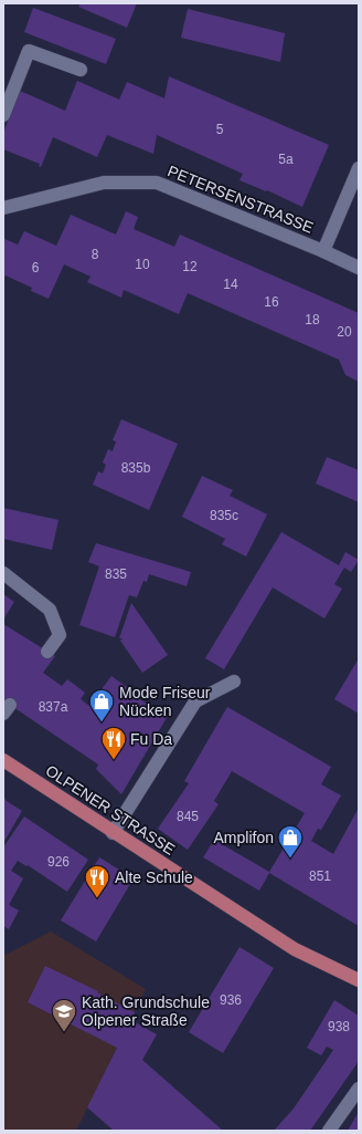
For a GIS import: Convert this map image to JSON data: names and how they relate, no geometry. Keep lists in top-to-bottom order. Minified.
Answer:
{"streets":{"main road":["OLPENER STRASSE"],"street":["PETERSENSTRASSE"]},"places":{"shop":["Mode Friseur Nücken","Amplifon"],"restaurant":["Fu Da","Alte Schule"],"school or university":["Kath. Grundschule Olpener Straße"]},"house_numbers":["5","5a","8","10","12","6","14","16","18","20","835b","835c","835","837a","845","926","851","936","938"]}
